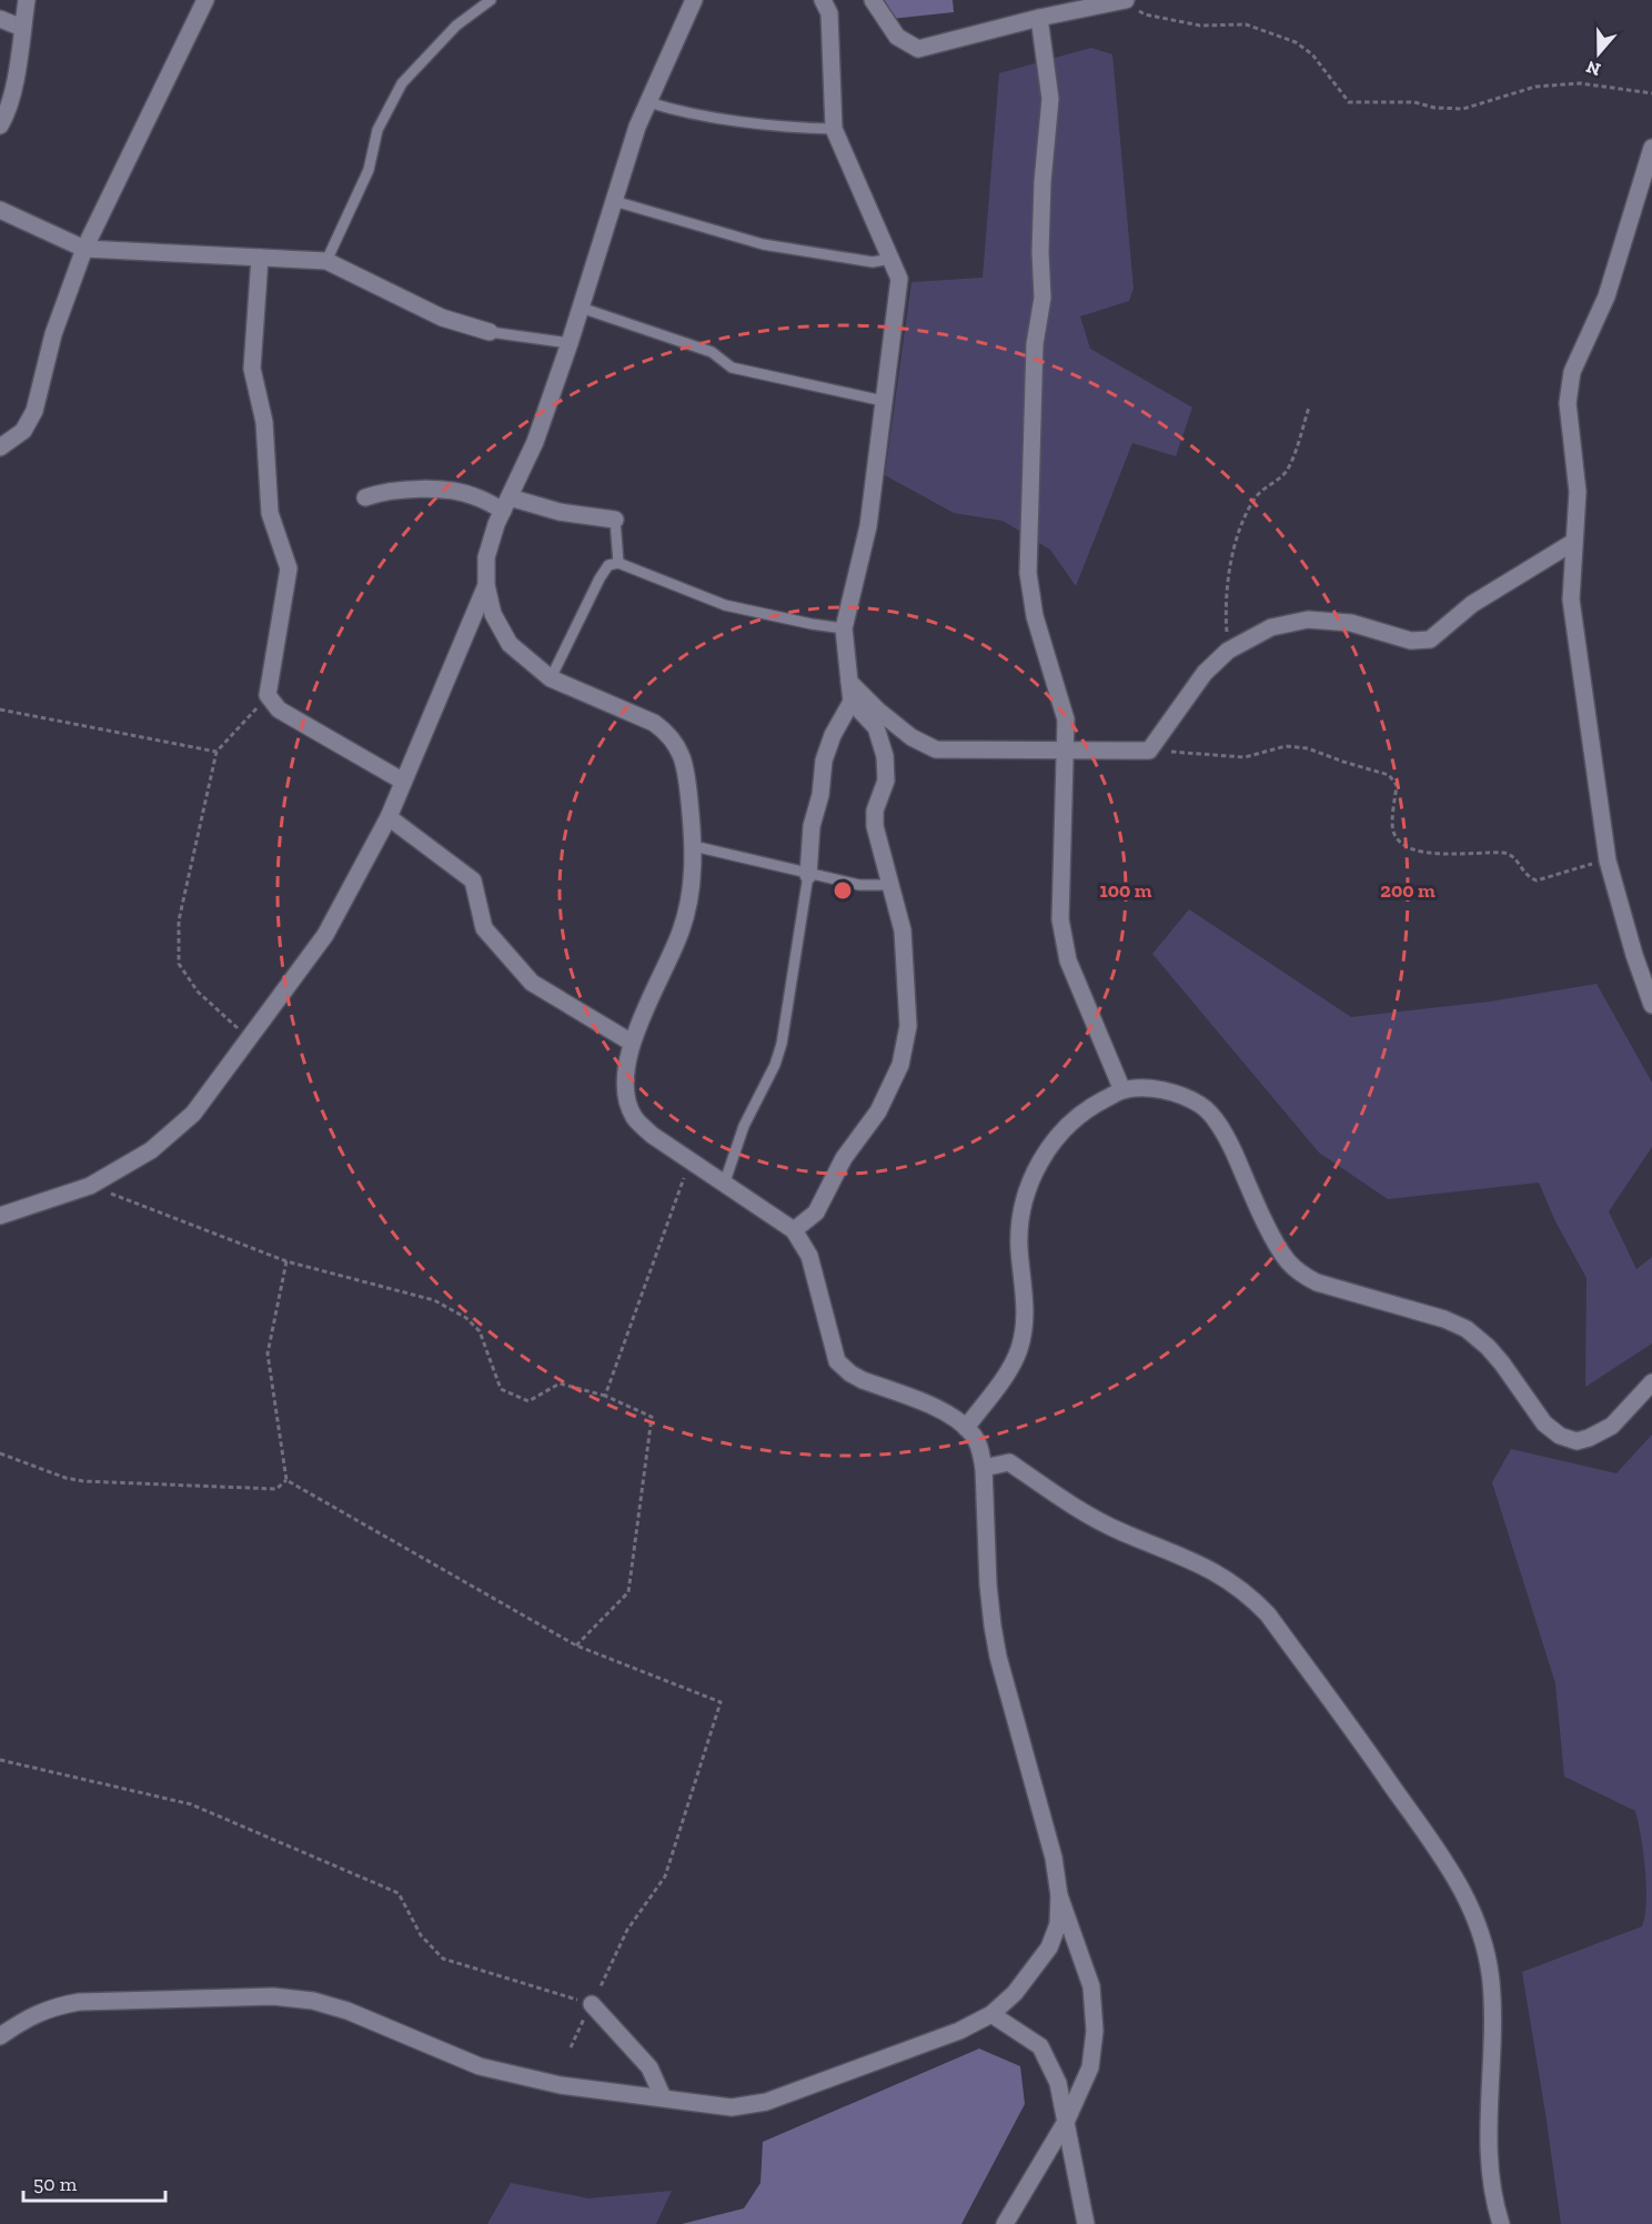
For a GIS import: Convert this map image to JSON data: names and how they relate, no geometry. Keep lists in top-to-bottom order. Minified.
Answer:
{"scale_bar":"50 m","north":"bottom","rings":["100 m","200 m"]}
